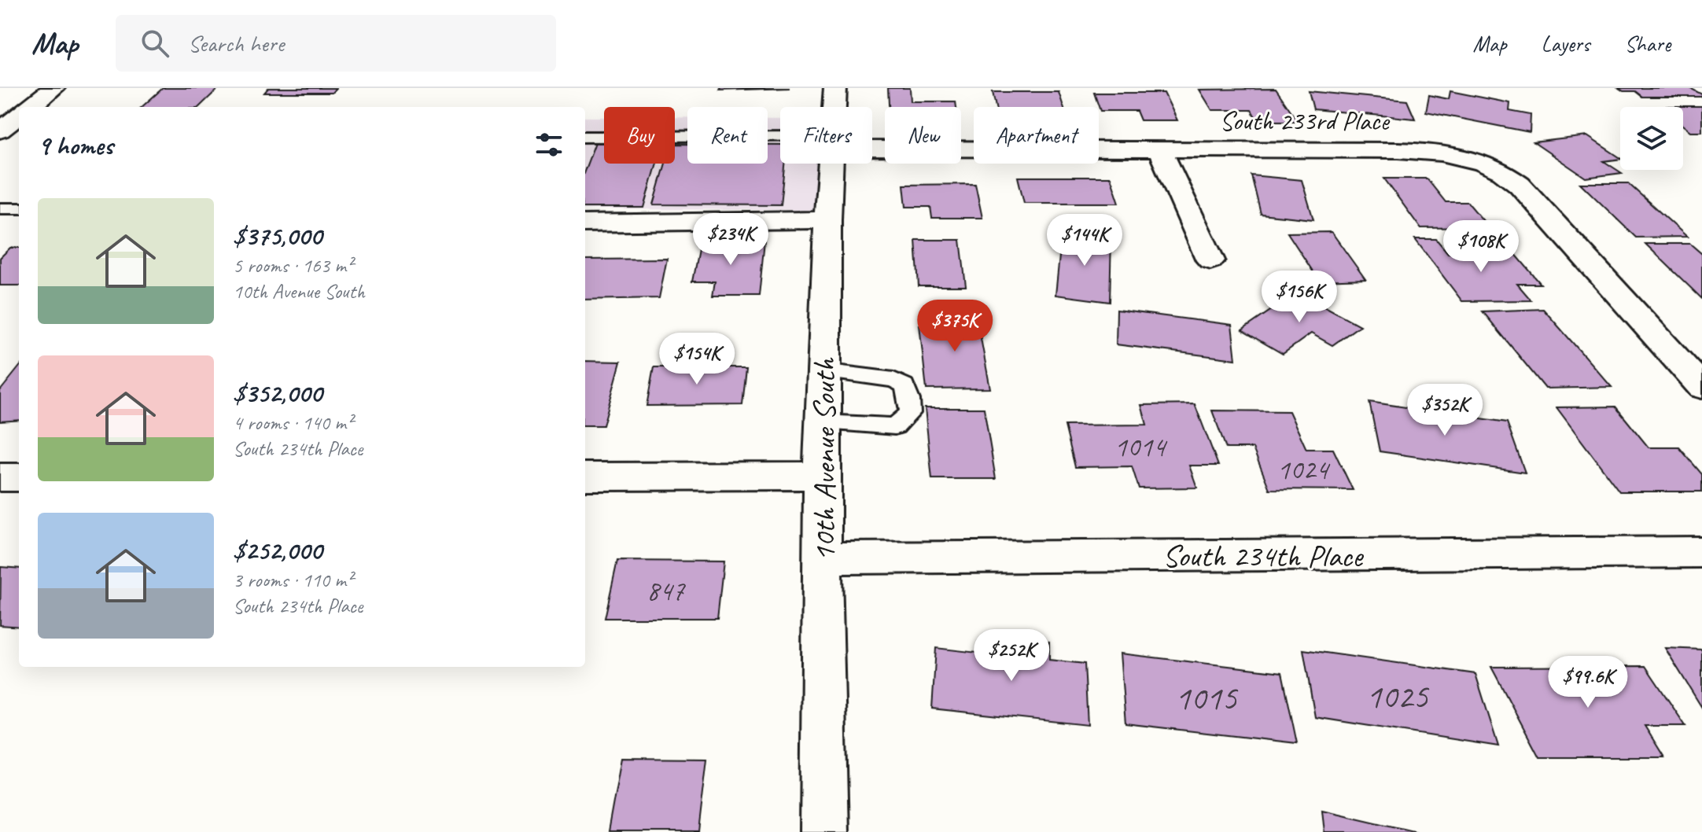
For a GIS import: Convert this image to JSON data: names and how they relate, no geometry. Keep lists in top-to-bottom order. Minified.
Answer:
{"streets":{"street":["South 233rd Place","10th Avenue South","South 234th Place"]},"crossings":[["10th Avenue South","South 234th Place"]],"house_numbers":["1014","1024","847","1025","1015"],"page":{"header":"Map","search":"Search here","nav":["Map","Layers","Share"],"chip":["Buy","Rent","Filters","New","Apartment"],"heading":"9 homes","list":[{"name":"$375,000","note":"5 rooms · 163 m² · 10th Avenue South"},{"name":"$352,000","note":"4 rooms · 140 m² · South 234th Place"},{"name":"$252,000","note":"3 rooms · 110 m² · South 234th Place"}],"price":["$234K","$144K","$108K","$156K","$375K","$154K","$352K","$252K","$99.6K"]}}
